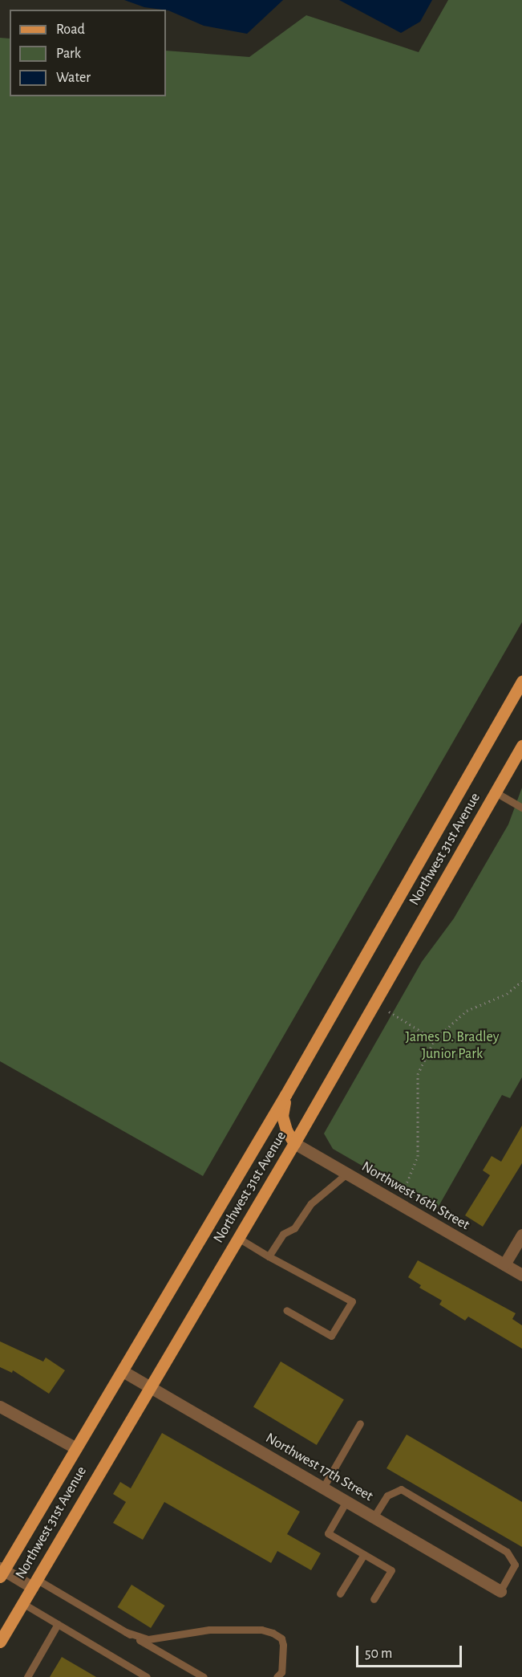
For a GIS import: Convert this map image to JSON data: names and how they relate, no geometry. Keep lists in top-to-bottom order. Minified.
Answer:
{"streets":{"main road":["Northwest 31st Avenue"],"street":["Northwest 16th Street","Northwest 17th Street"]},"crossings":[["Northwest 31st Avenue","Northwest 16th Street"],["Northwest 31st Avenue","Northwest 17th Street"]],"parks":["James D. Bradley Junior Park"],"legend":["Road","Park","Water"],"scale_bar":"50 m"}
